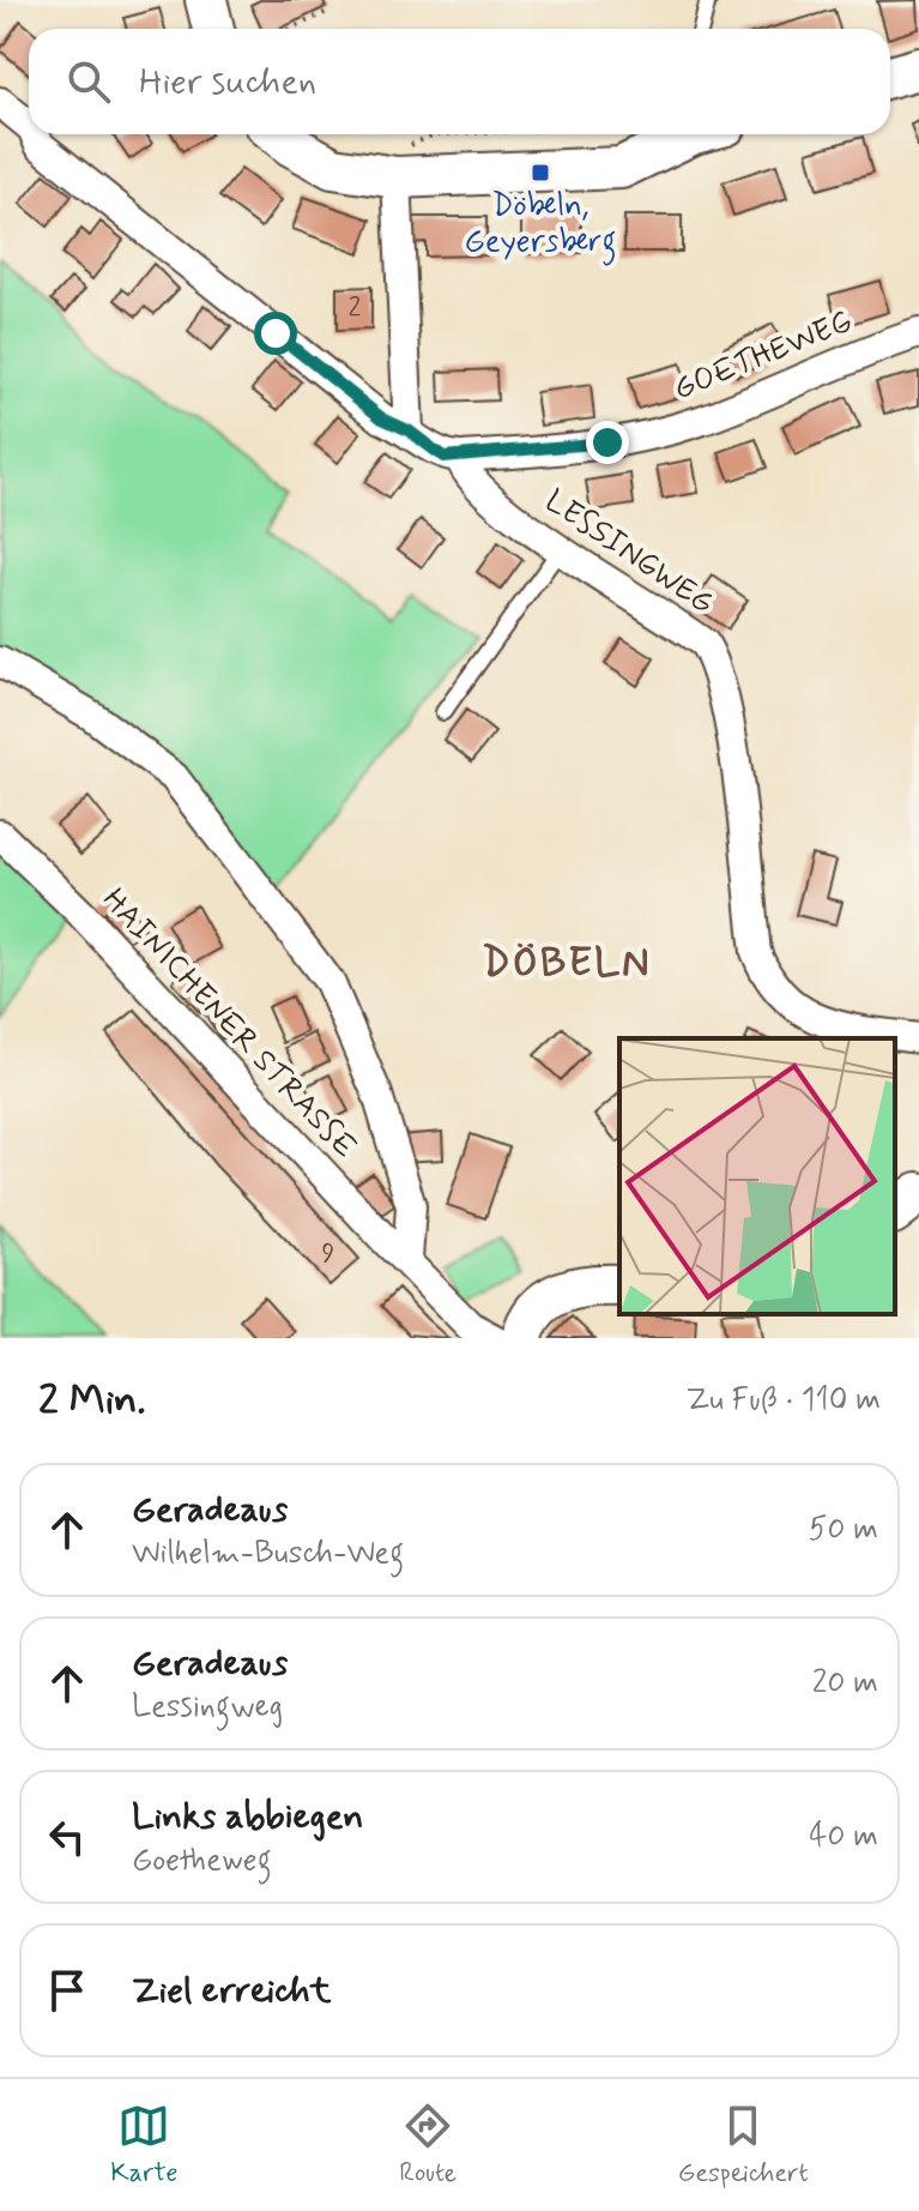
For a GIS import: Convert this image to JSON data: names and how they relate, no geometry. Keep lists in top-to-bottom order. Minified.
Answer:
{"streets":{"street":["GOETHEWEG","LESSINGWEG","HAINICHENER STRASSE"]},"crossings":[["GOETHEWEG","LESSINGWEG"]],"districts":["DÖBELN"],"places":{"transit":["Döbeln, Geyersberg"]},"house_numbers":["2","9"],"page":{"search":"Hier suchen","heading":["2 Min.","Zu Fuß · 110 m"],"list":[["Geradeaus","Wilhelm-Busch-Weg","50 m"],["Geradeaus","Lessingweg","20 m"],["Links abbiegen","Goetheweg","40 m"],"Ziel erreicht"],"nav":["Karte","Route","Gespeichert"]}}
